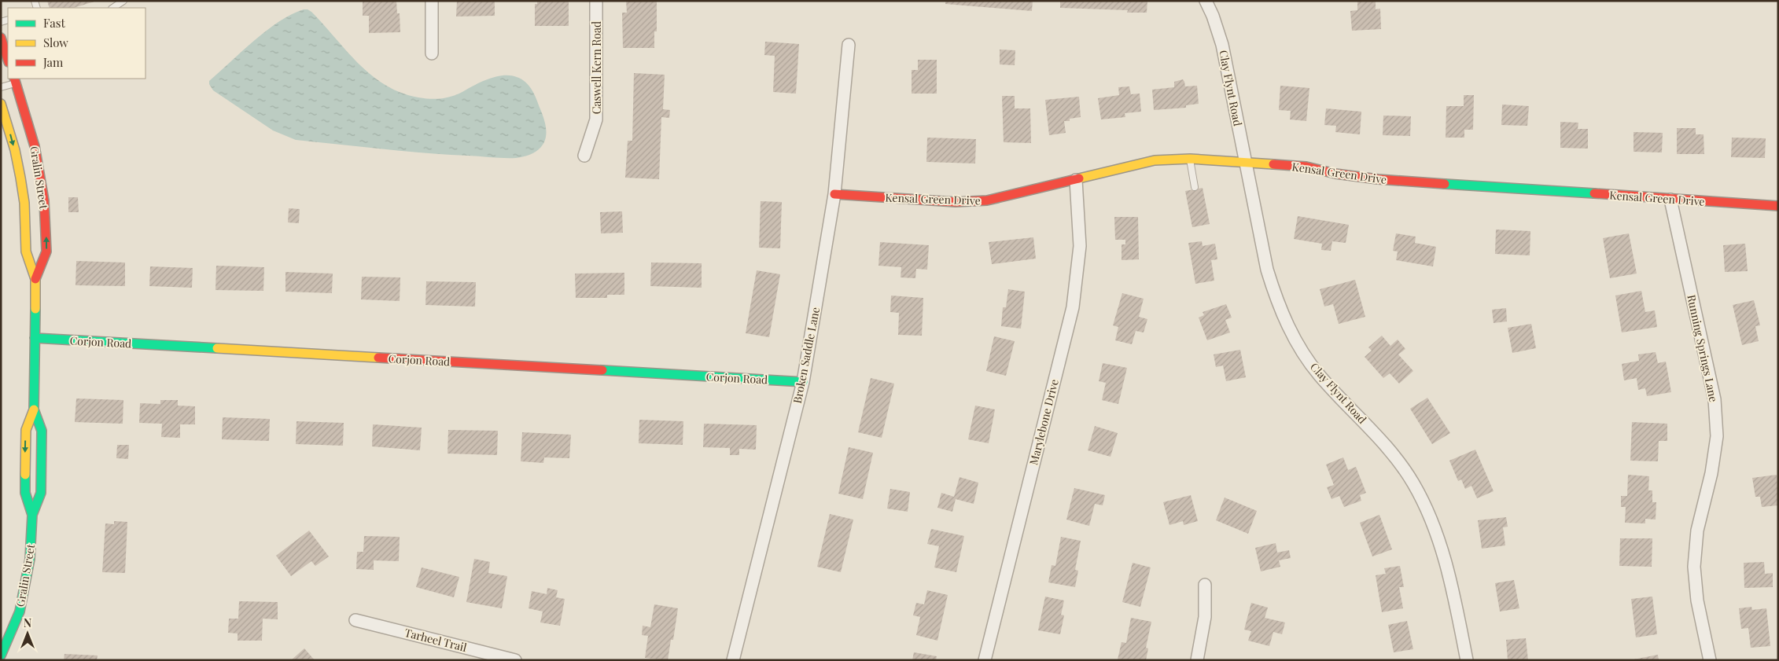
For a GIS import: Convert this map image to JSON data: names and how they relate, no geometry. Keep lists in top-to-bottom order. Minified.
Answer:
{"streets":{"street":["Caswell Kern Road","Clay Flynt Road","Kensal Green Drive","Gralin Street","Corjon Road","Running Springs Lane","Broken Saddle Lane","Marylebone Drive","Tarheel Trail"]},"crossings":[["Clay Flynt Road","Kensal Green Drive"],["Kensal Green Drive","Running Springs Lane"],["Kensal Green Drive","Broken Saddle Lane"],["Kensal Green Drive","Marylebone Drive"],["Gralin Street","Corjon Road"],["Corjon Road","Broken Saddle Lane"]],"legend":["Fast","Slow","Jam"],"north":"top"}
